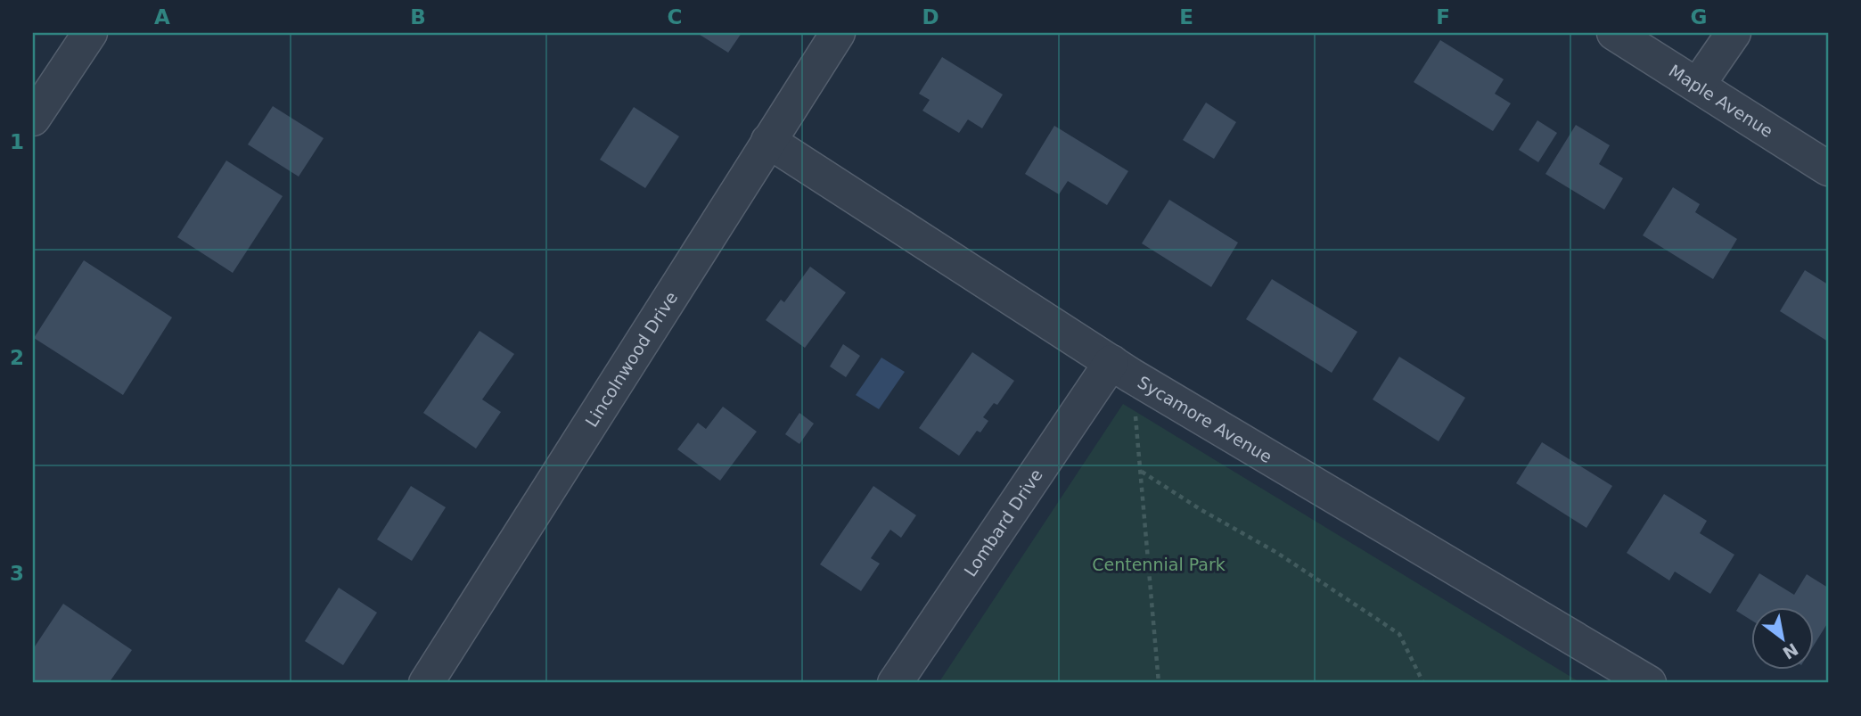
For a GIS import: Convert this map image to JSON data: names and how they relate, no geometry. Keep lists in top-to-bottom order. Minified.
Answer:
{"streets":{"street":["Maple Avenue","Lincolnwood Drive","Sycamore Avenue","Lombard Drive"]},"crossings":[["Lincolnwood Drive","Sycamore Avenue"],["Sycamore Avenue","Lombard Drive"]],"parks":["Centennial Park"],"north":"bottom right","grid":{"columns":["A","B","C","D","E","F","G"],"rows":["1","2","3"]}}
